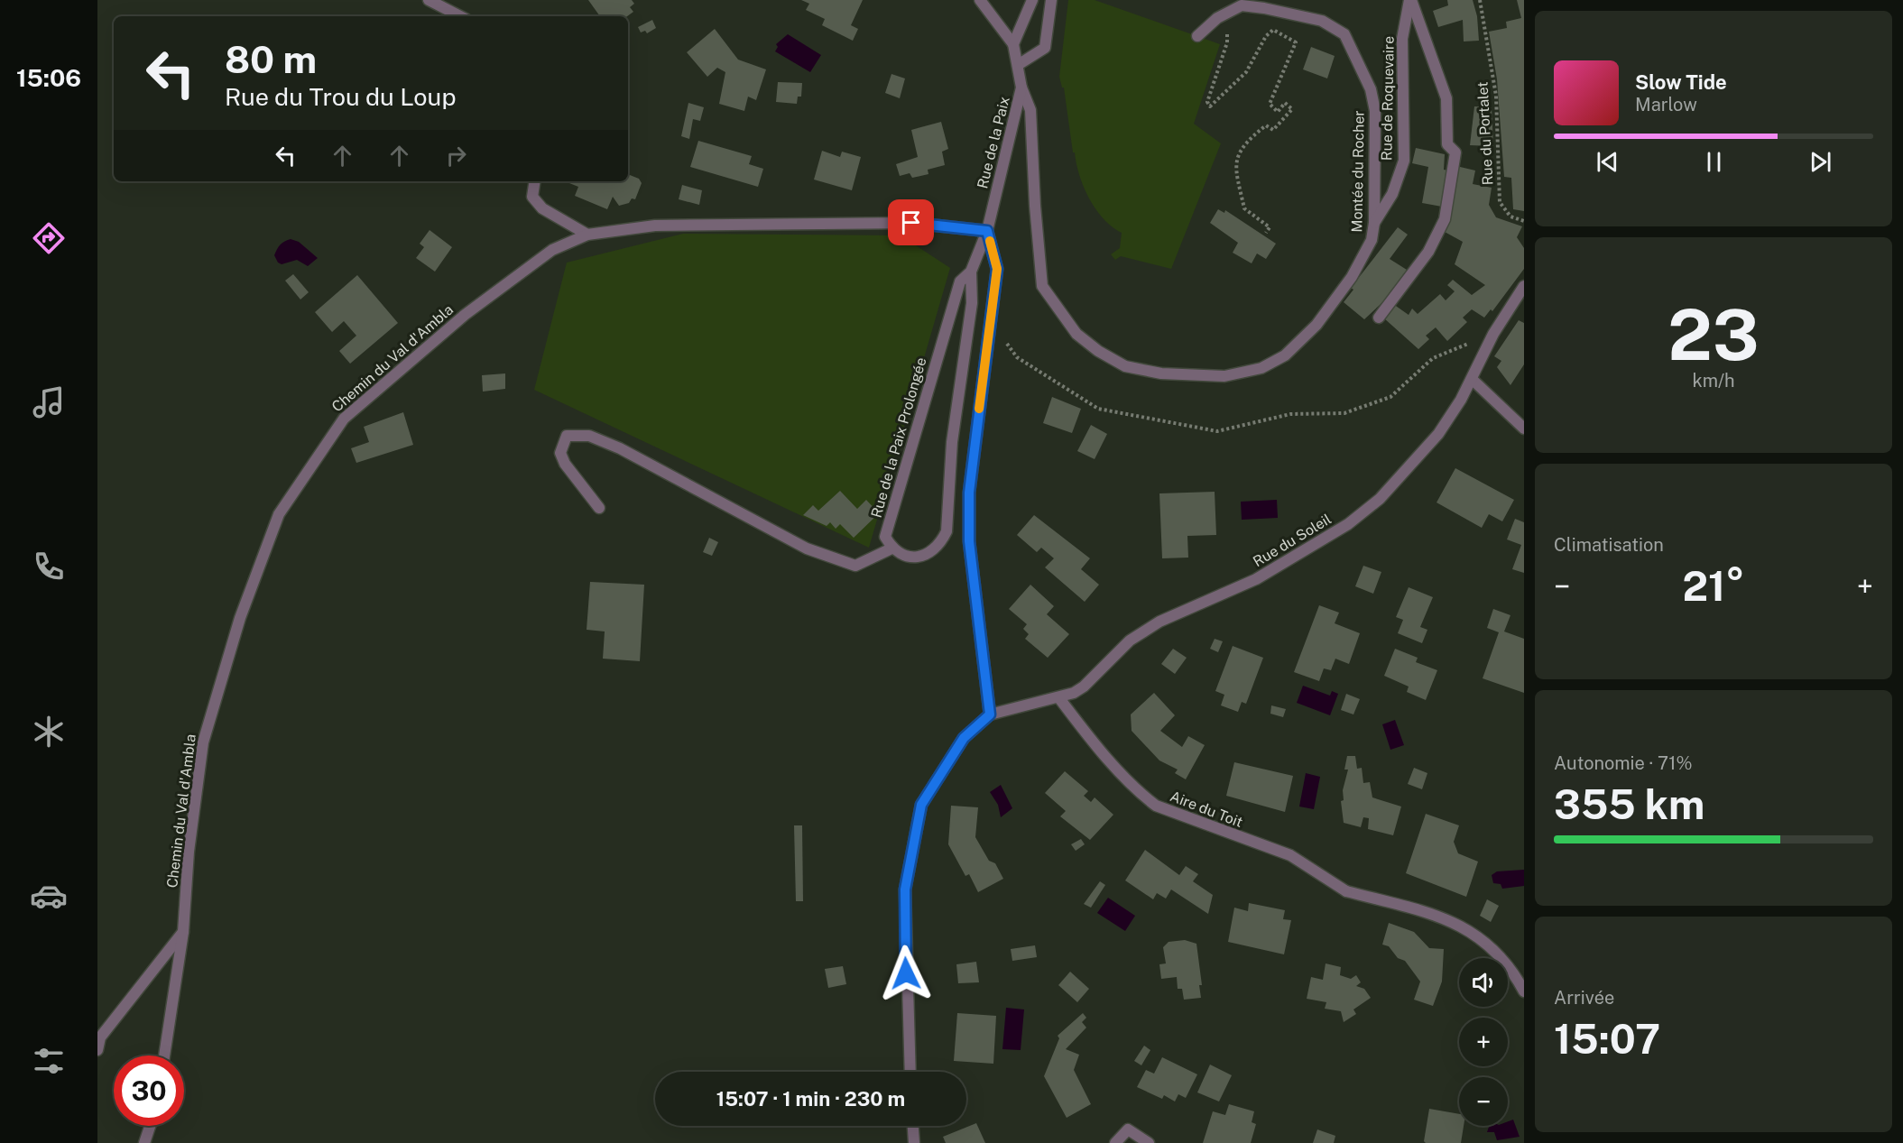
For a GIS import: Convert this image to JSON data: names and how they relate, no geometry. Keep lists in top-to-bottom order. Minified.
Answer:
{"streets":{"street":["Rue de Roquevaire","Rue de la Paix","Montée du Rocher","Chemin du Val d'Ambla","Rue de la Paix Prolongée","Rue du Soleil","Aire du Toit"],"path":["Rue du Portalet"]},"crossings":[["Rue de Roquevaire","Montée du Rocher"],["Rue de la Paix","Montée du Rocher"],["Rue de la Paix","Chemin du Val d'Ambla"],["Rue de la Paix","Rue de la Paix Prolongée"],["Chemin du Val d'Ambla","Rue de la Paix Prolongée"],["Rue du Soleil","Aire du Toit"]],"page":{"tabs":"15:06","turn":["80 m","Rue du Trou du Loup"],"song":["Slow Tide","Marlow"],"tile":[["23","km/h"],"Climatisation",["Autonomie · 71%","355 km"],["Arrivée","15:07"]],"heat":["−","21°","+"],"map_buttons":["+","−"],"limit":"30","trip":"15:07 · 1 min · 230 m"}}
